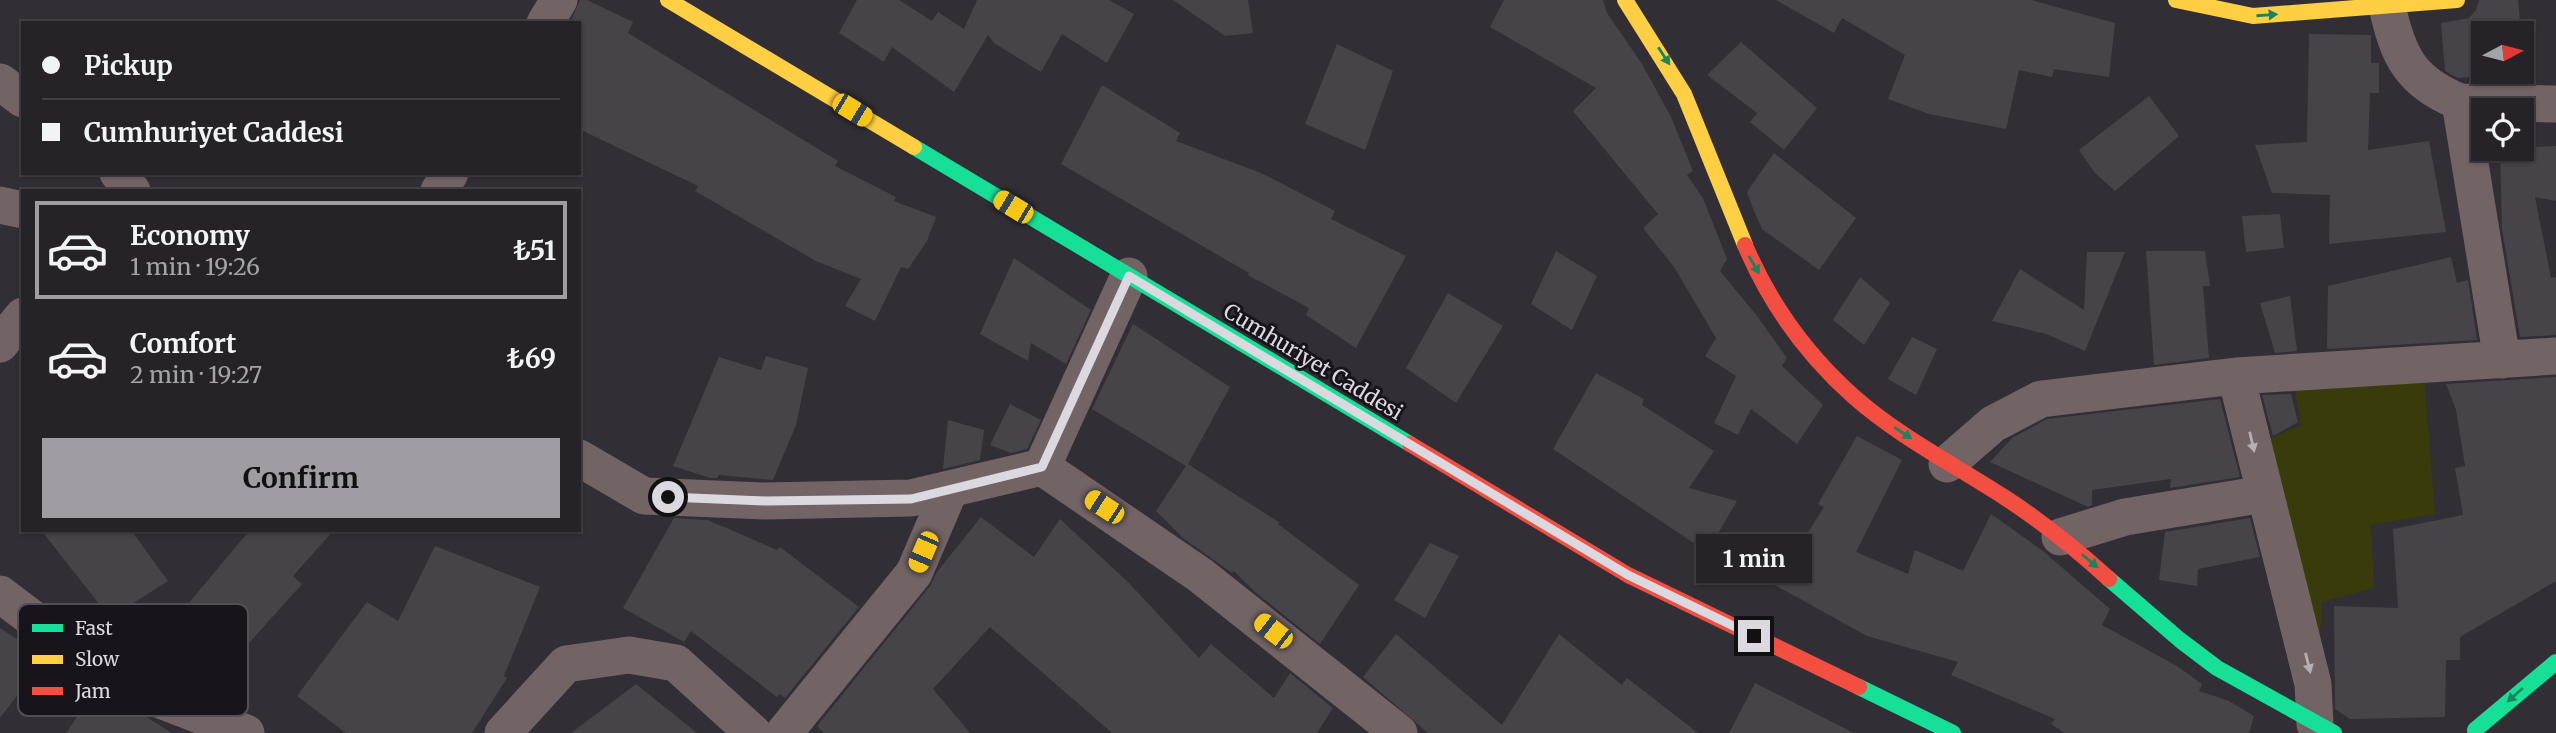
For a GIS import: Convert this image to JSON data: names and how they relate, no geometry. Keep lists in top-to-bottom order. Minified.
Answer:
{"streets":{"main road":["Cumhuriyet Caddesi"]},"legend":["Fast","Slow","Jam"],"north":"right","page":{"banner":["Pickup","Cumhuriyet Caddesi"],"list":[{"name":"Economy","note":"1 min · 19:26","value":"₺51"},{"name":"Comfort","note":"2 min · 19:27","value":"₺69"}],"buttons":"Confirm","bubble":"1 min"}}
